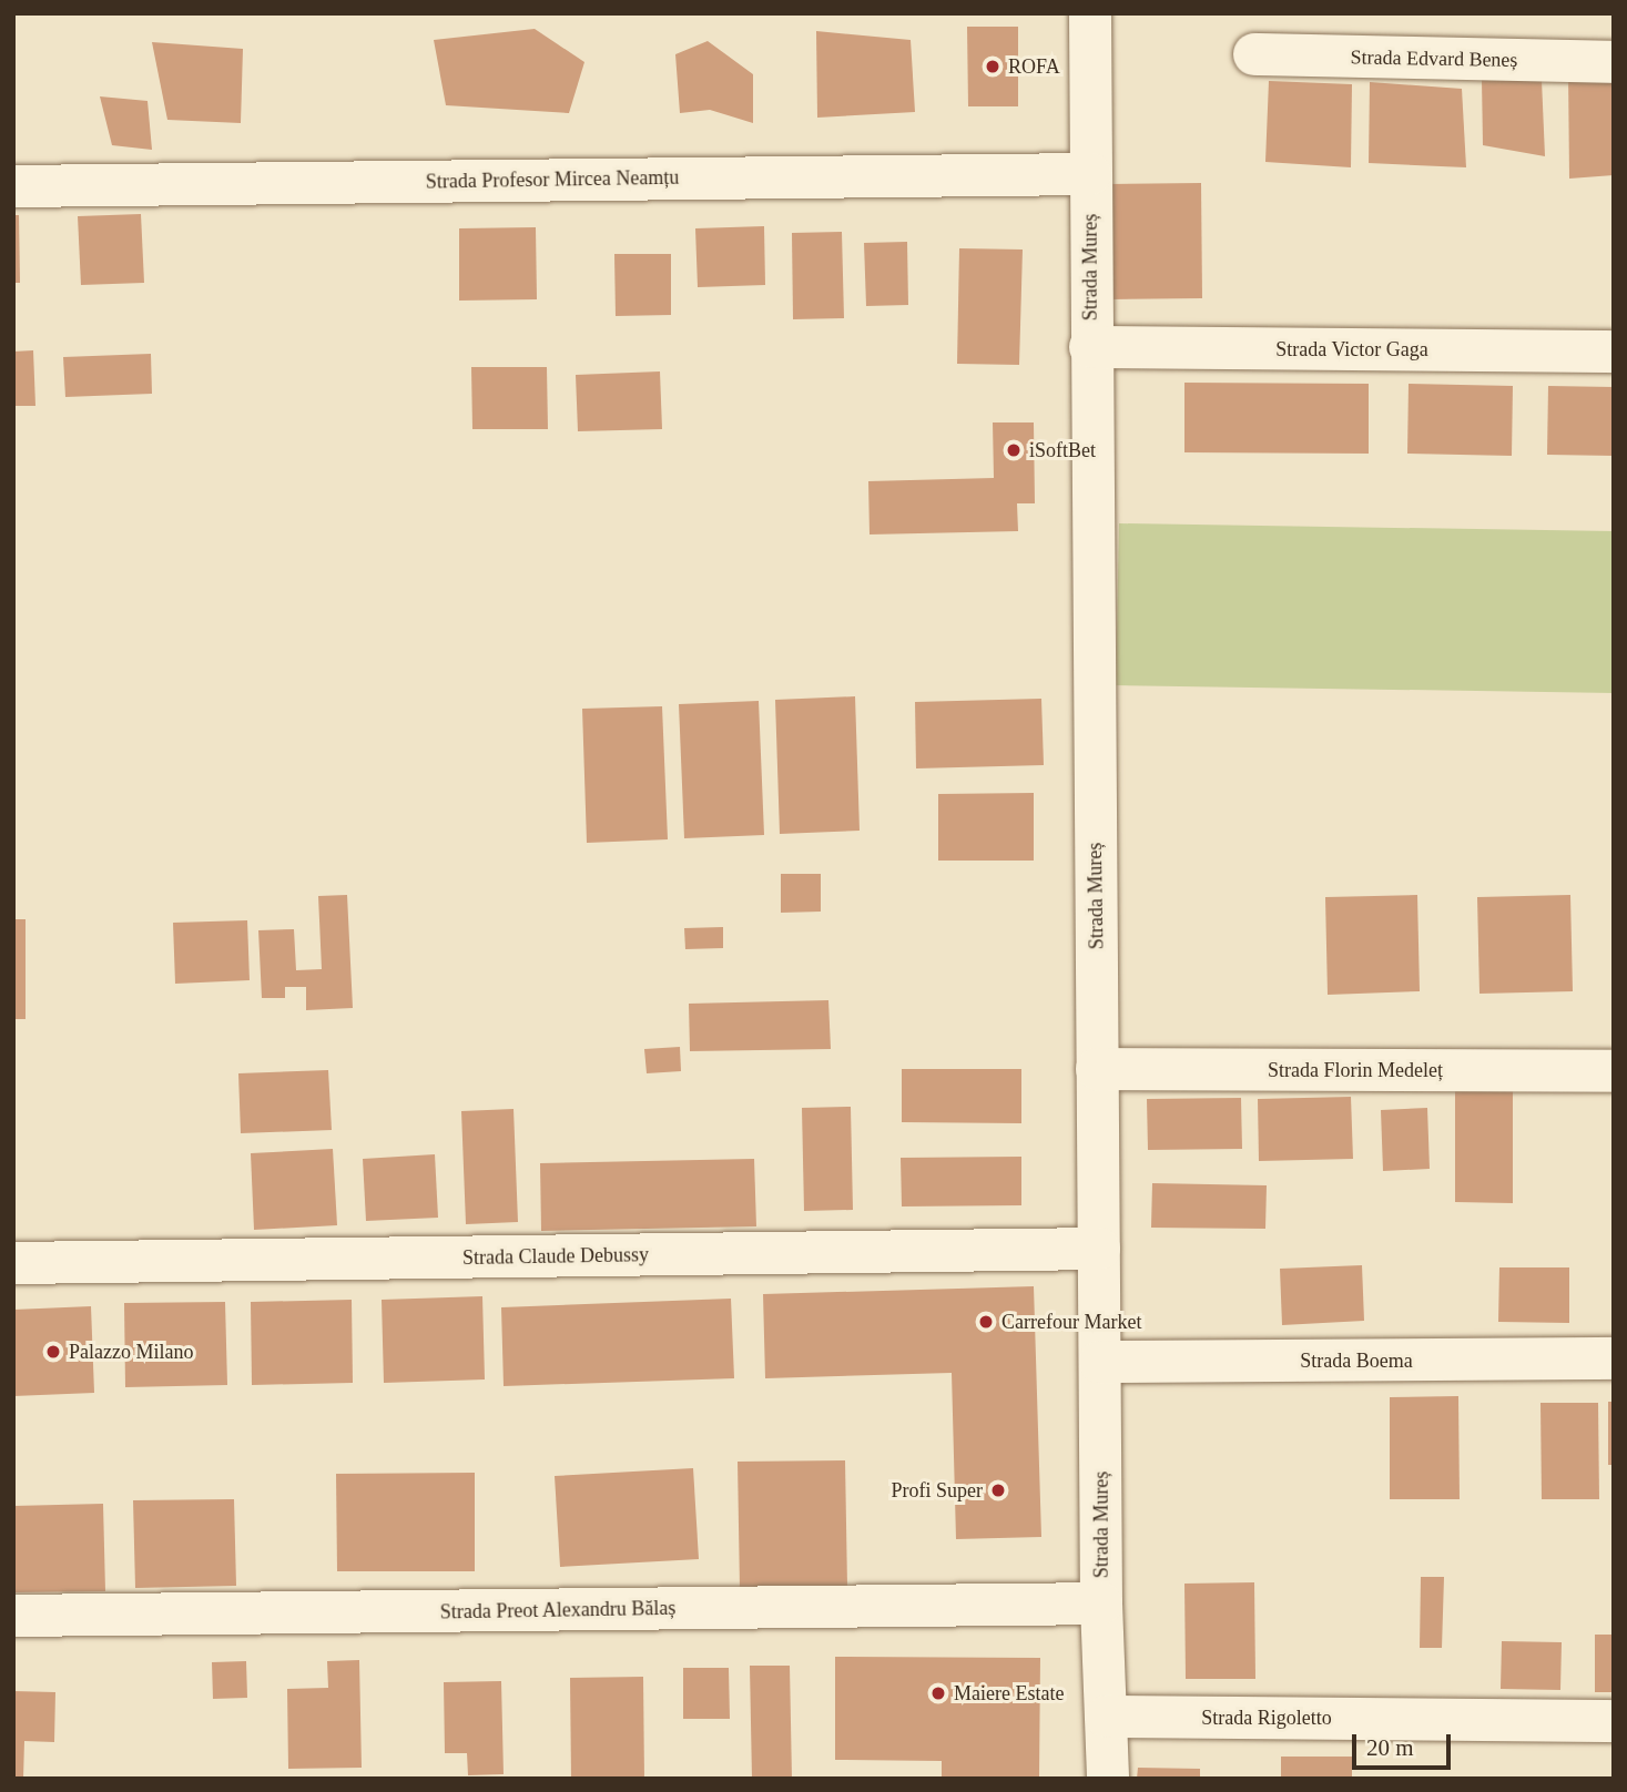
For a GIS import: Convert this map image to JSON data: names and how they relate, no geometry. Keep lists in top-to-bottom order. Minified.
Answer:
{"streets":{"street":["Strada Edvard Beneș","Strada Profesor Mircea Neamțu","Strada Mureș","Strada Victor Gaga","Strada Florin Medeleț","Strada Claude Debussy","Strada Boema","Strada Preot Alexandru Bălaș","Strada Rigoletto"]},"crossings":[["Strada Profesor Mircea Neamțu","Strada Mureș"],["Strada Mureș","Strada Victor Gaga"],["Strada Mureș","Strada Florin Medeleț"],["Strada Mureș","Strada Claude Debussy"],["Strada Mureș","Strada Boema"],["Strada Mureș","Strada Preot Alexandru Bălaș"],["Strada Mureș","Strada Rigoletto"]],"places":["ROFA","iSoftBet","Carrefour Market","Palazzo Milano","Profi Super","Maiere Estate"],"scale_bar":"20 m"}
